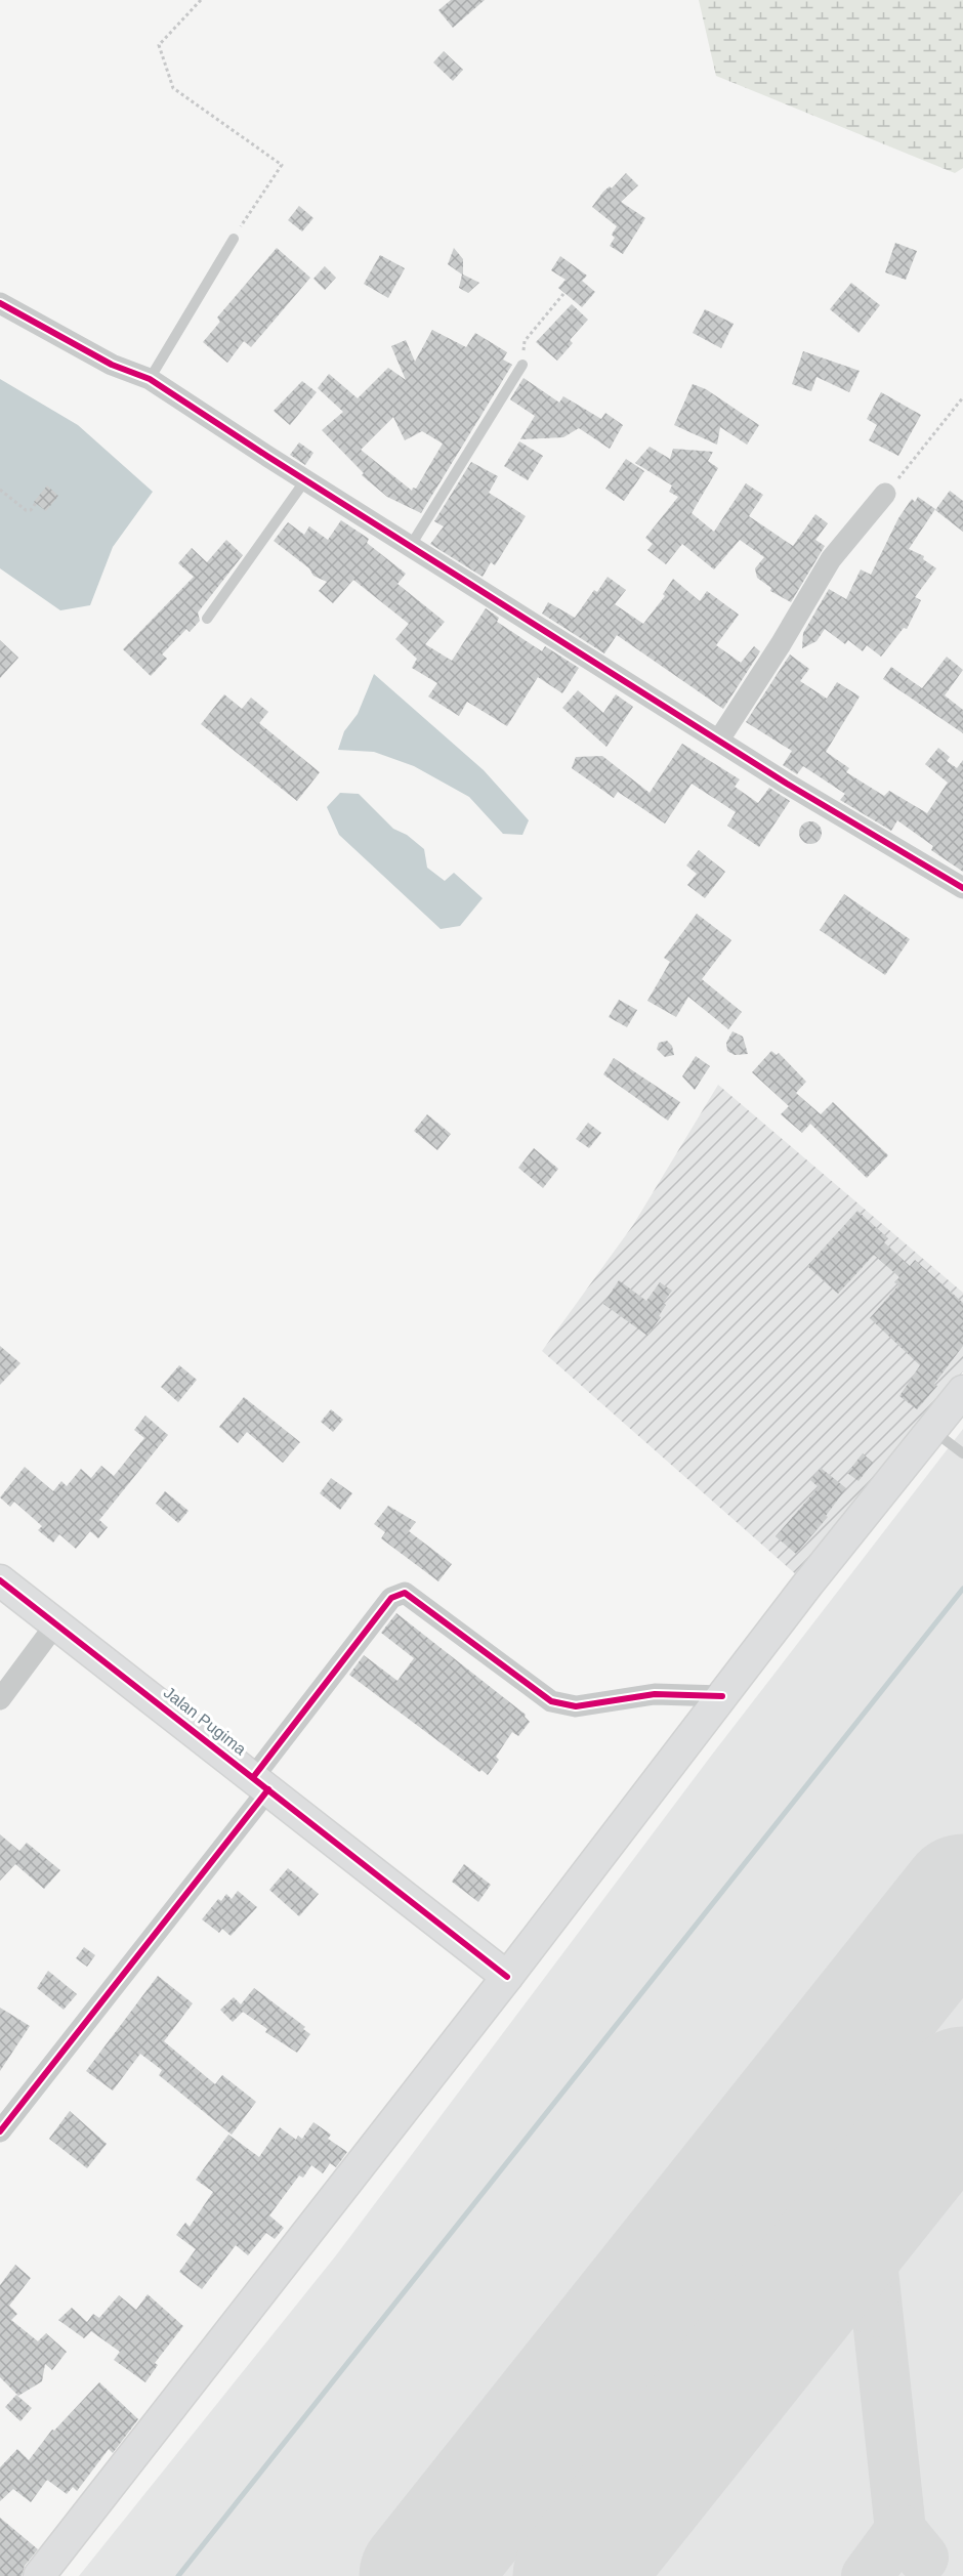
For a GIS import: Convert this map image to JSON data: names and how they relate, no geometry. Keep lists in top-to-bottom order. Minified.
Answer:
{"streets":{"main road":["Jalan Pugima"]}}
